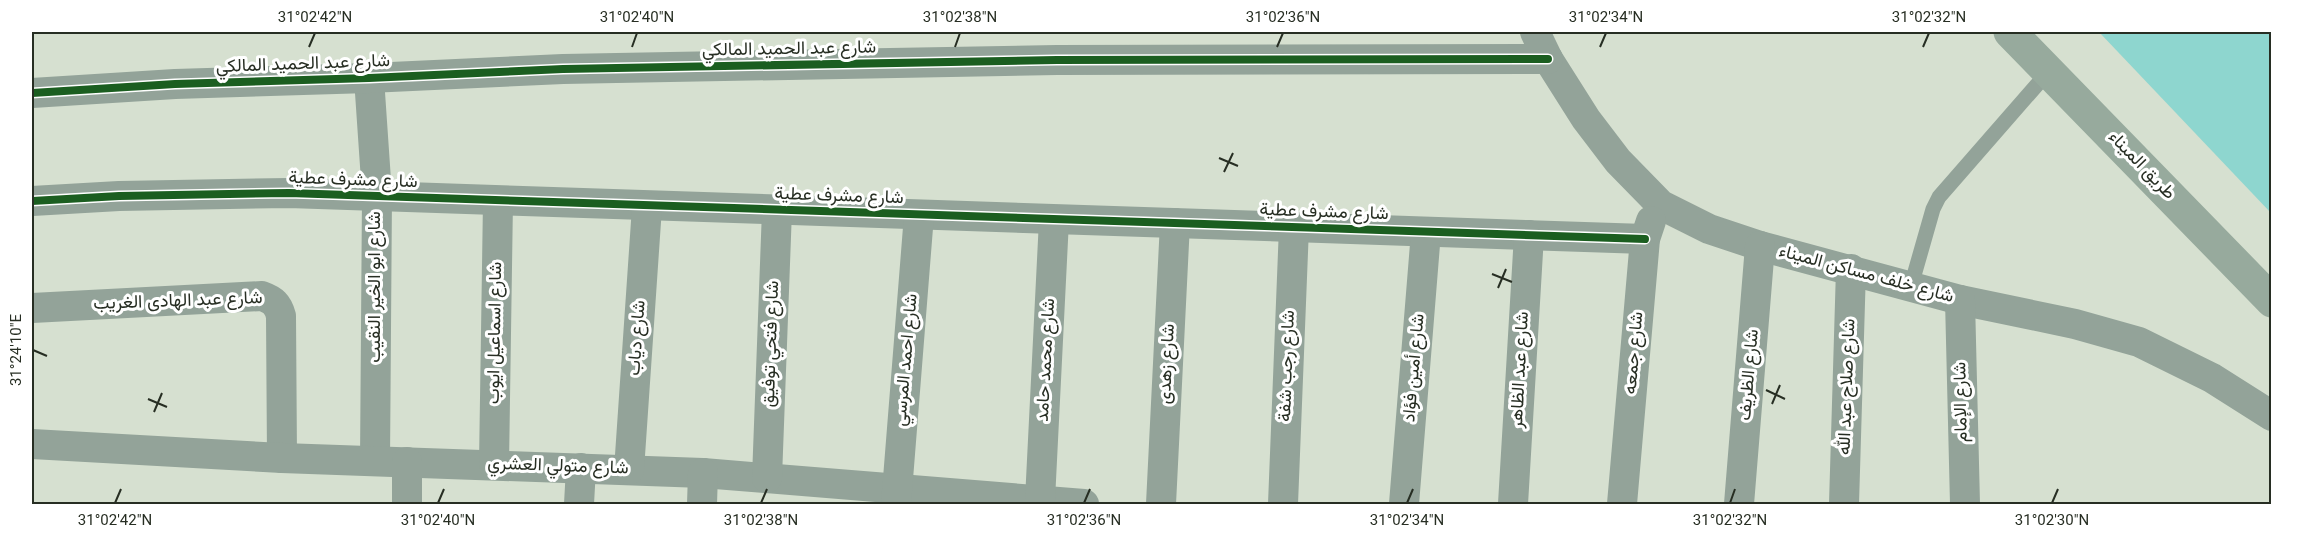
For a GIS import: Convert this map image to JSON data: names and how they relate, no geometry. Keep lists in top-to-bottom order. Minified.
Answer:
{"streets":{"street":["شارع عبد الحميد المالكي","طريق الميناء","شارع مشرف عطية","شارع خلف مساكن الميناء","شارع ابو الخير النقيب","شارع عبد الهادى الغريب","شارع اسماعيل ايوب","شارع دياب","شارع فتحي توفيق","شارع جمعه","شارع احمد المرسي","شارع محمد حامد","شارع زهدى","شارع رجب شفة","شارع أمين فؤاد","شارع عبد الظاهر","شارع الظريف","شارع صلاح عبد الله","شارع الإمام","شارع متولي العشري"]},"crossings":[["شارع عبد الحميد المالكي","شارع خلف مساكن الميناء"],["شارع عبد الحميد المالكي","شارع ابو الخير النقيب"],["شارع مشرف عطية","شارع ابو الخير النقيب"],["شارع مشرف عطية","شارع اسماعيل ايوب"],["شارع مشرف عطية","شارع دياب"],["شارع مشرف عطية","شارع فتحي توفيق"],["شارع مشرف عطية","شارع جمعه"],["شارع مشرف عطية","شارع احمد المرسي"],["شارع مشرف عطية","شارع محمد حامد"],["شارع مشرف عطية","شارع زهدى"],["شارع مشرف عطية","شارع رجب شفة"],["شارع مشرف عطية","شارع أمين فؤاد"],["شارع مشرف عطية","شارع عبد الظاهر"],["شارع خلف مساكن الميناء","شارع جمعه"],["شارع خلف مساكن الميناء","شارع الظريف"],["شارع خلف مساكن الميناء","شارع صلاح عبد الله"],["شارع خلف مساكن الميناء","شارع الإمام"],["شارع ابو الخير النقيب","شارع متولي العشري"],["شارع عبد الهادى الغريب","شارع متولي العشري"],["شارع اسماعيل ايوب","شارع متولي العشري"],["شارع دياب","شارع متولي العشري"],["شارع فتحي توفيق","شارع متولي العشري"],["شارع احمد المرسي","شارع متولي العشري"],["شارع محمد حامد","شارع متولي العشري"]],"coordinates":["31°02'42\"N","31°02'40\"N","31°02'38\"N","31°02'36\"N","31°02'34\"N","31°02'32\"N","31°24'10\"E","31°02'30\"N"]}
